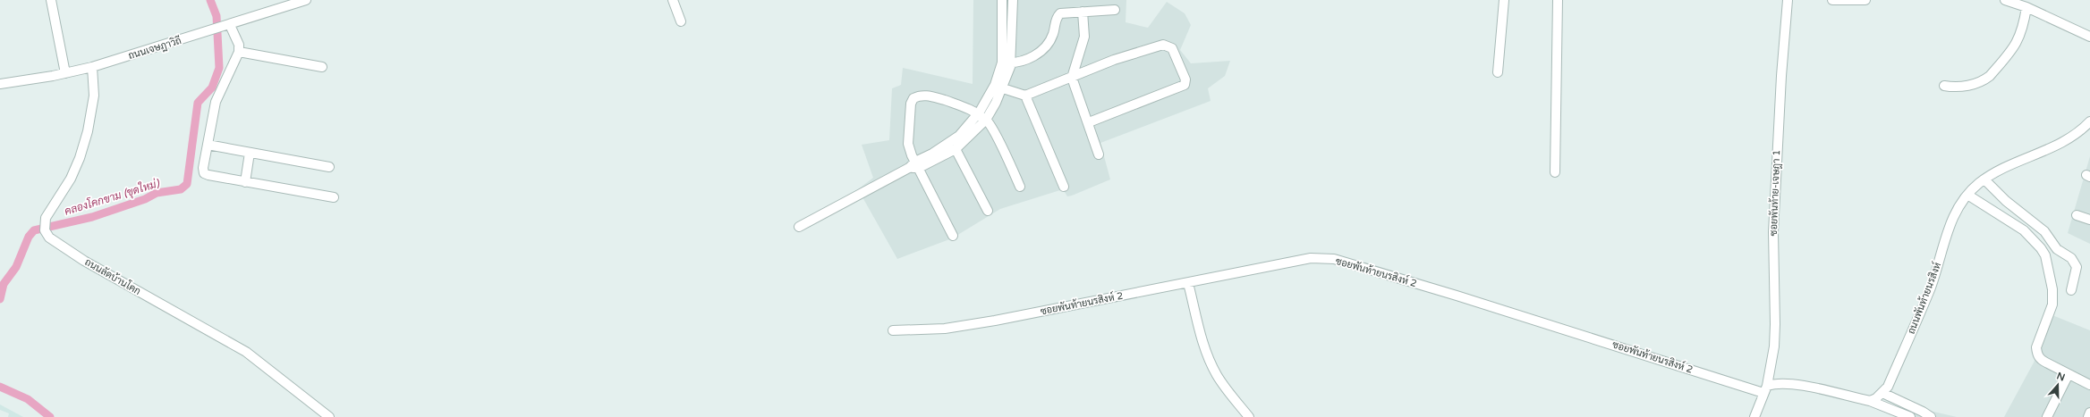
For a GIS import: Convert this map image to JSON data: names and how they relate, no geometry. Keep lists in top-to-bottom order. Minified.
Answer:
{"streets":{"street":["ถนนเจษฎาวิถี","ซอยพันท้าย-เจษฎา 1","ซอยพันท้ายนรสิงห์ 2","ถนนลัดบ้านโคก","ถนนพันท้ายนรสิงห์"]},"crossings":[["ถนนเจษฎาวิถี","ถนนลัดบ้านโคก"],["ซอยพันท้าย-เจษฎา 1","ซอยพันท้ายนรสิงห์ 2"]],"water":["คลองโคกขาม (ขุดใหม่)"],"north":"top"}
